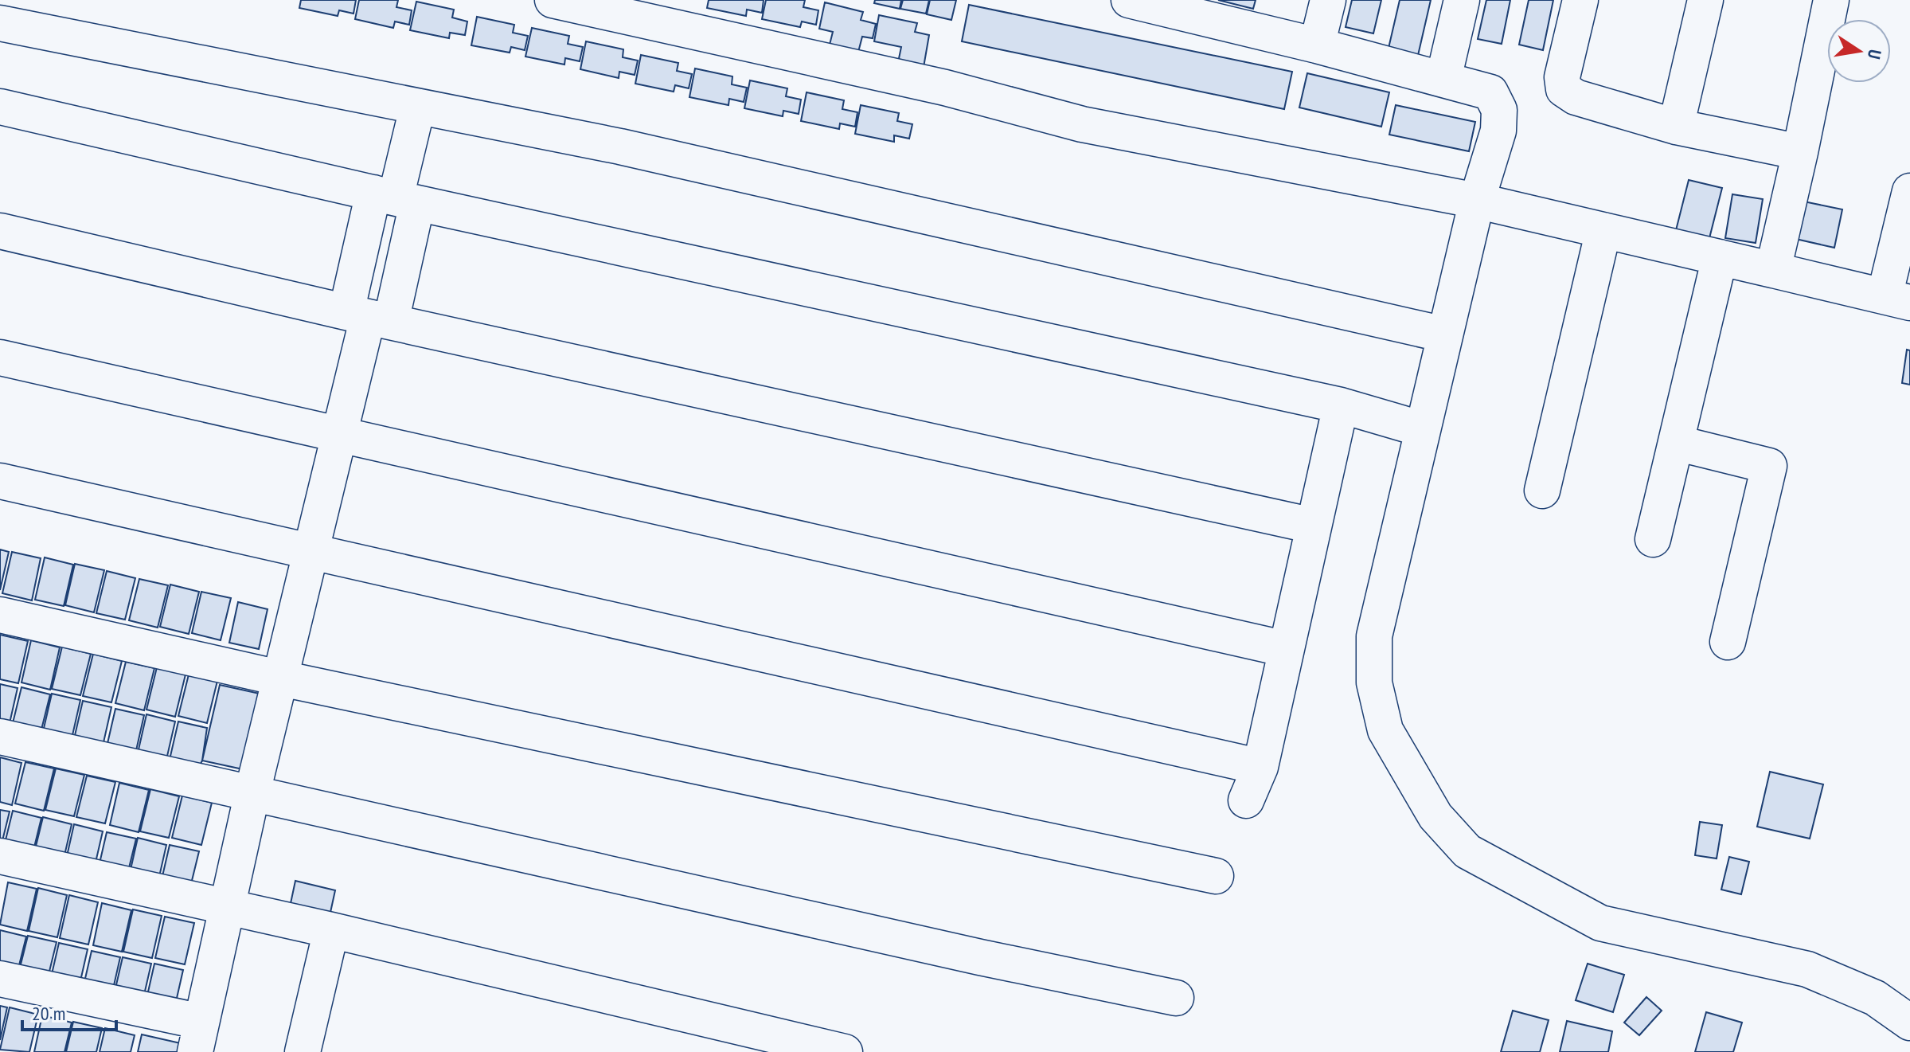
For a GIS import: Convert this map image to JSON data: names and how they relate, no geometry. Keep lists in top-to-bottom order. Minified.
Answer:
{"scale_bar":"20 m","north":"right"}
